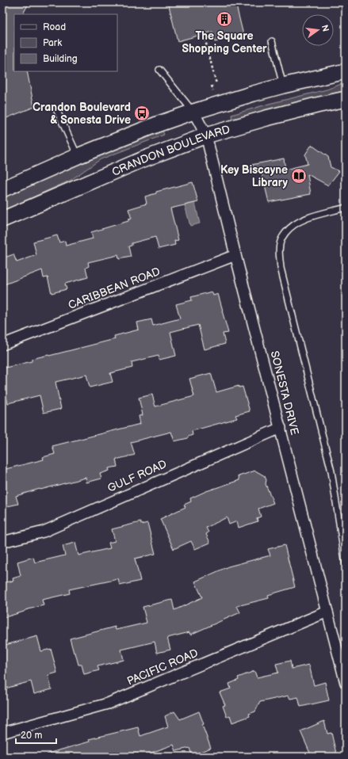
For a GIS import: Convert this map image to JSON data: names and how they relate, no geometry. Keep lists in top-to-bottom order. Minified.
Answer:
{"streets":{"main road":["CRANDON BOULEVARD"],"street":["CARIBBEAN ROAD","SONESTA DRIVE","GULF ROAD","PACIFIC ROAD"]},"crossings":[["CRANDON BOULEVARD","SONESTA DRIVE"],["CARIBBEAN ROAD","SONESTA DRIVE"],["SONESTA DRIVE","GULF ROAD"],["SONESTA DRIVE","PACIFIC ROAD"]],"places":{"building":["The Square Shopping Center"],"bus stop":["Crandon Boulevard & Sonesta Drive"],"library":["Key Biscayne Library"]},"legend":["Road","Park","Building"],"scale_bar":"20 m","north":"right"}
